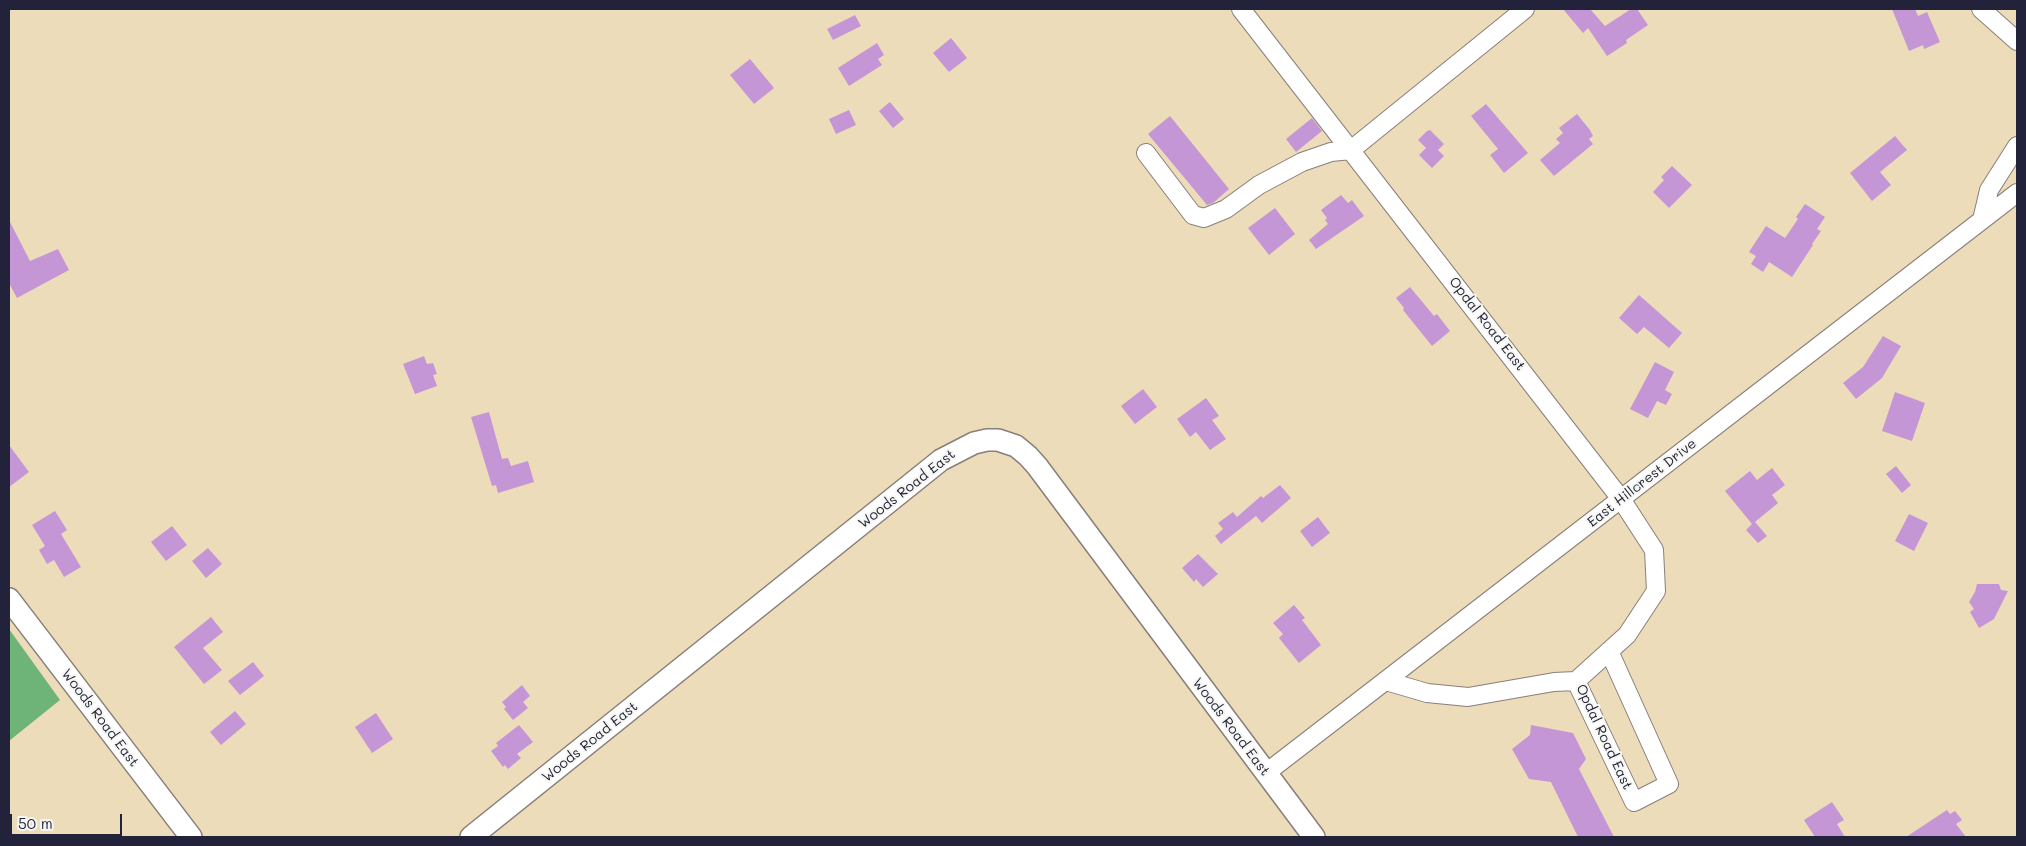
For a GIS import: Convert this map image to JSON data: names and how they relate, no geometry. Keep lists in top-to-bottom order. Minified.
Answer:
{"streets":{"main road":["Woods Road East"],"street":["Opdal Road East","East Hillcrest Drive"]},"crossings":[["Opdal Road East","East Hillcrest Drive"],["East Hillcrest Drive","Woods Road East"]],"scale_bar":"50 m"}
